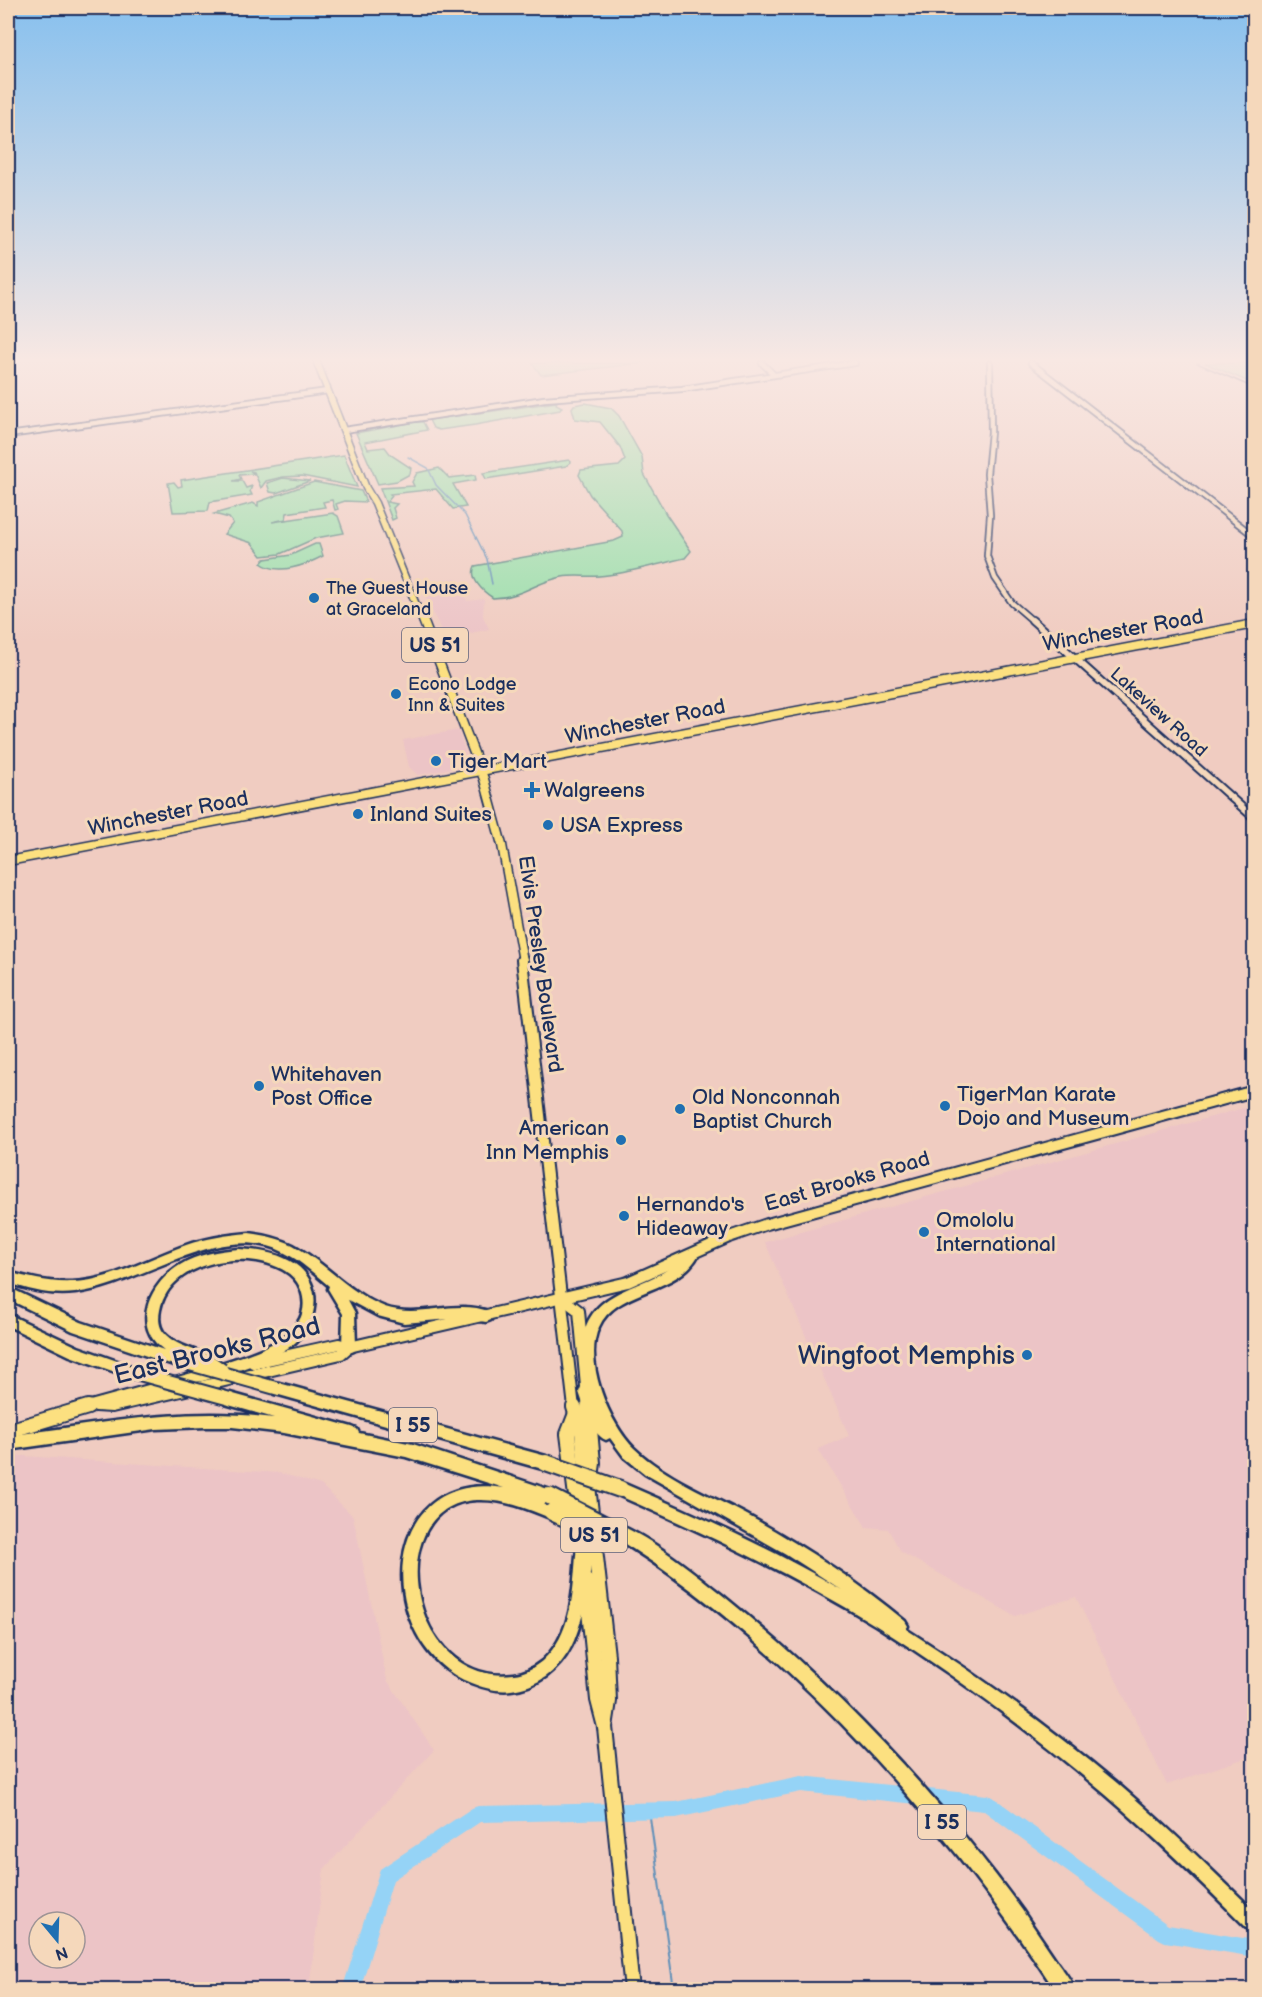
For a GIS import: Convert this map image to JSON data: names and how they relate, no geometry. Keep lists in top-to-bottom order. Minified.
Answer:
{"streets":{"highway":["I 55"],"main road":["Winchester Road","US 51","Elvis Presley Boulevard","East Brooks Road"],"street":["Lakeview Road"]},"crossings":[["Winchester Road","Lakeview Road"],["Winchester Road","Elvis Presley Boulevard"],["Elvis Presley Boulevard","East Brooks Road"]],"places":{"other":["The Guest House at Graceland","Econo Lodge Inn & Suites","Tiger Mart","Inland Suites","USA Express","Whitehaven Post Office","TigerMan Karate Dojo and Museum","Old Nonconnah Baptist Church","American Inn Memphis","Hernando's Hideaway","Omololu International","Wingfoot Memphis"],"health":["Walgreens"]},"north":"bottom"}
